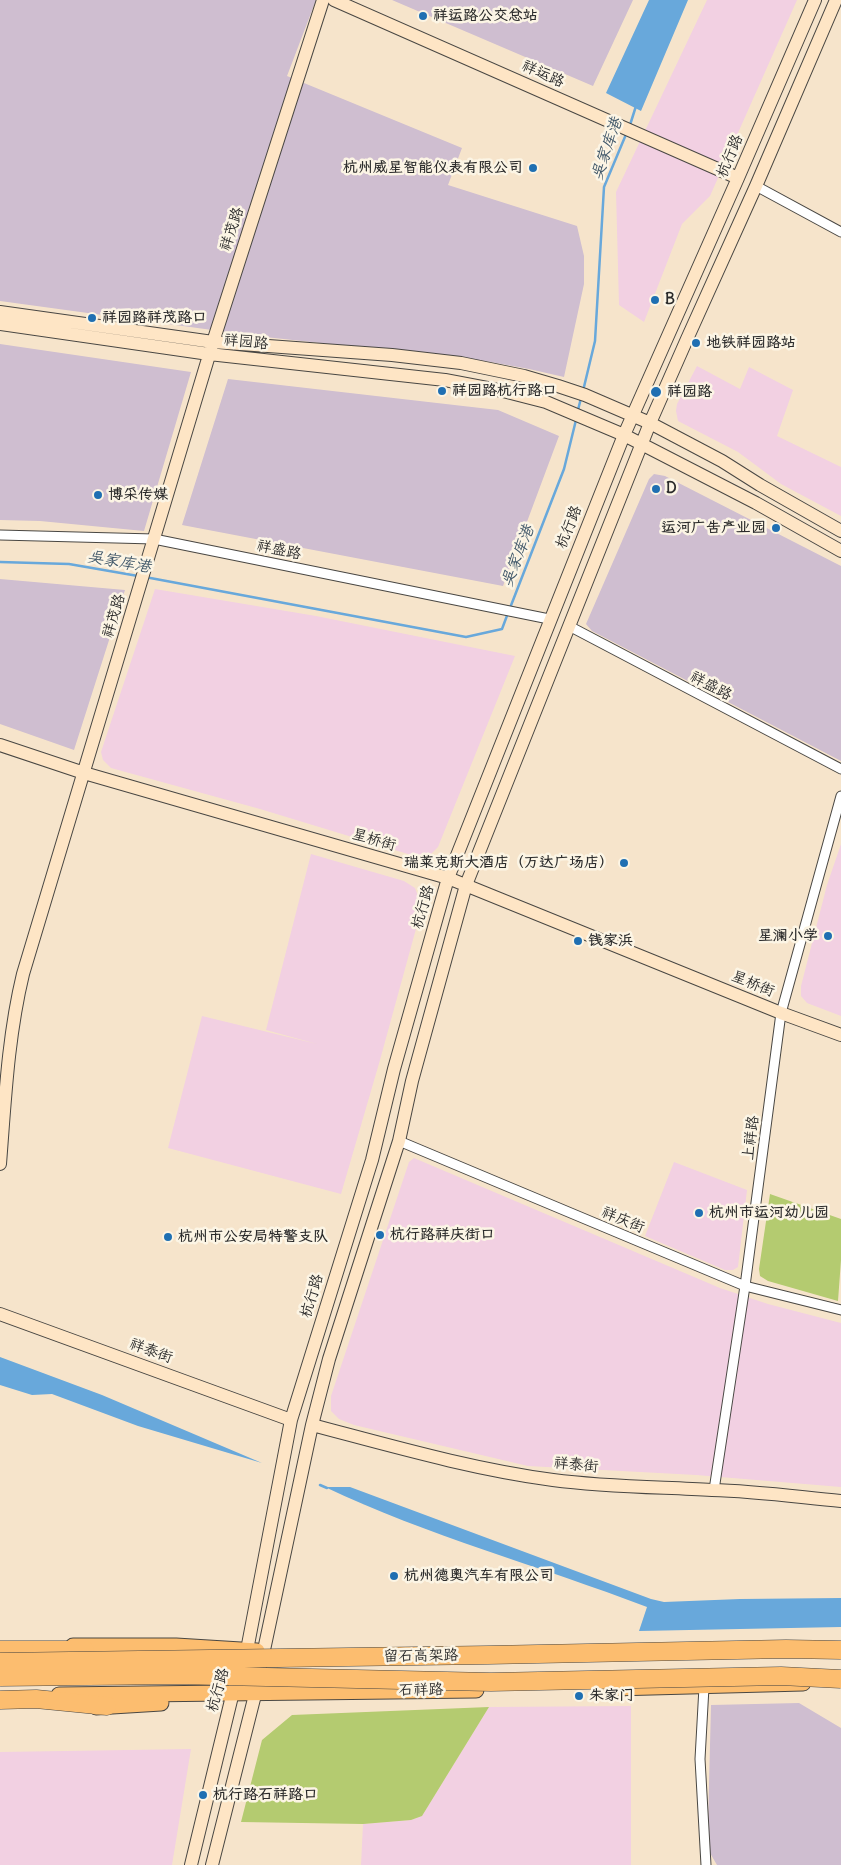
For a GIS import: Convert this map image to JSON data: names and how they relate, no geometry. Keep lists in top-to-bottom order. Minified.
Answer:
{"streets":{"highway":["留石高架路"],"main road":["祥运路","杭行路","祥茂路","祥园路","星桥街","祥泰街","石祥路"],"street":["祥盛路","上祥路","祥庆街"]},"crossings":[["祥运路","杭行路"],["杭行路","祥园路"],["杭行路","祥盛路"],["杭行路","星桥街"],["杭行路","祥泰街"],["杭行路","石祥路"],["祥茂路","祥园路"],["祥茂路","祥盛路"],["祥茂路","星桥街"],["星桥街","上祥路"],["上祥路","祥庆街"],["上祥路","祥泰街"],["留石高架路","石祥路"]],"water":["吴家库港"],"places":["祥运路公交总站","杭州威星智能仪表有限公司","B","祥园路祥茂路口","地铁祥园路站","祥园路杭行路口","祥园路","D","博采传媒","运河广告产业园","瑞莱克斯大酒店（万达广场店）","星澜小学","钱家浜","杭州市运河幼儿园","杭行路祥庆街口","杭州市公安局特警支队","杭州德奥汽车有限公司","朱家门","杭行路石祥路口"]}
